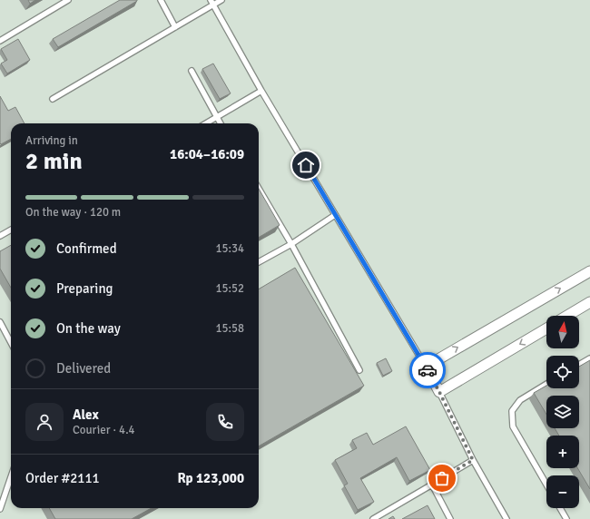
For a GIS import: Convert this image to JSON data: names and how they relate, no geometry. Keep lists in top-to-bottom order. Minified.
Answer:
{"north":"top","page":{"heading":["2 min","Arriving in","16:04–16:09"],"panel":["Alex","Courier · 4.4","Order #2111","Rp 123,000"],"bar":"On the way · 120 m","list":[["Confirmed","15:34"],["Preparing","15:52"],["On the way","15:58"],"Delivered"],"map_buttons":["+","−"]}}
